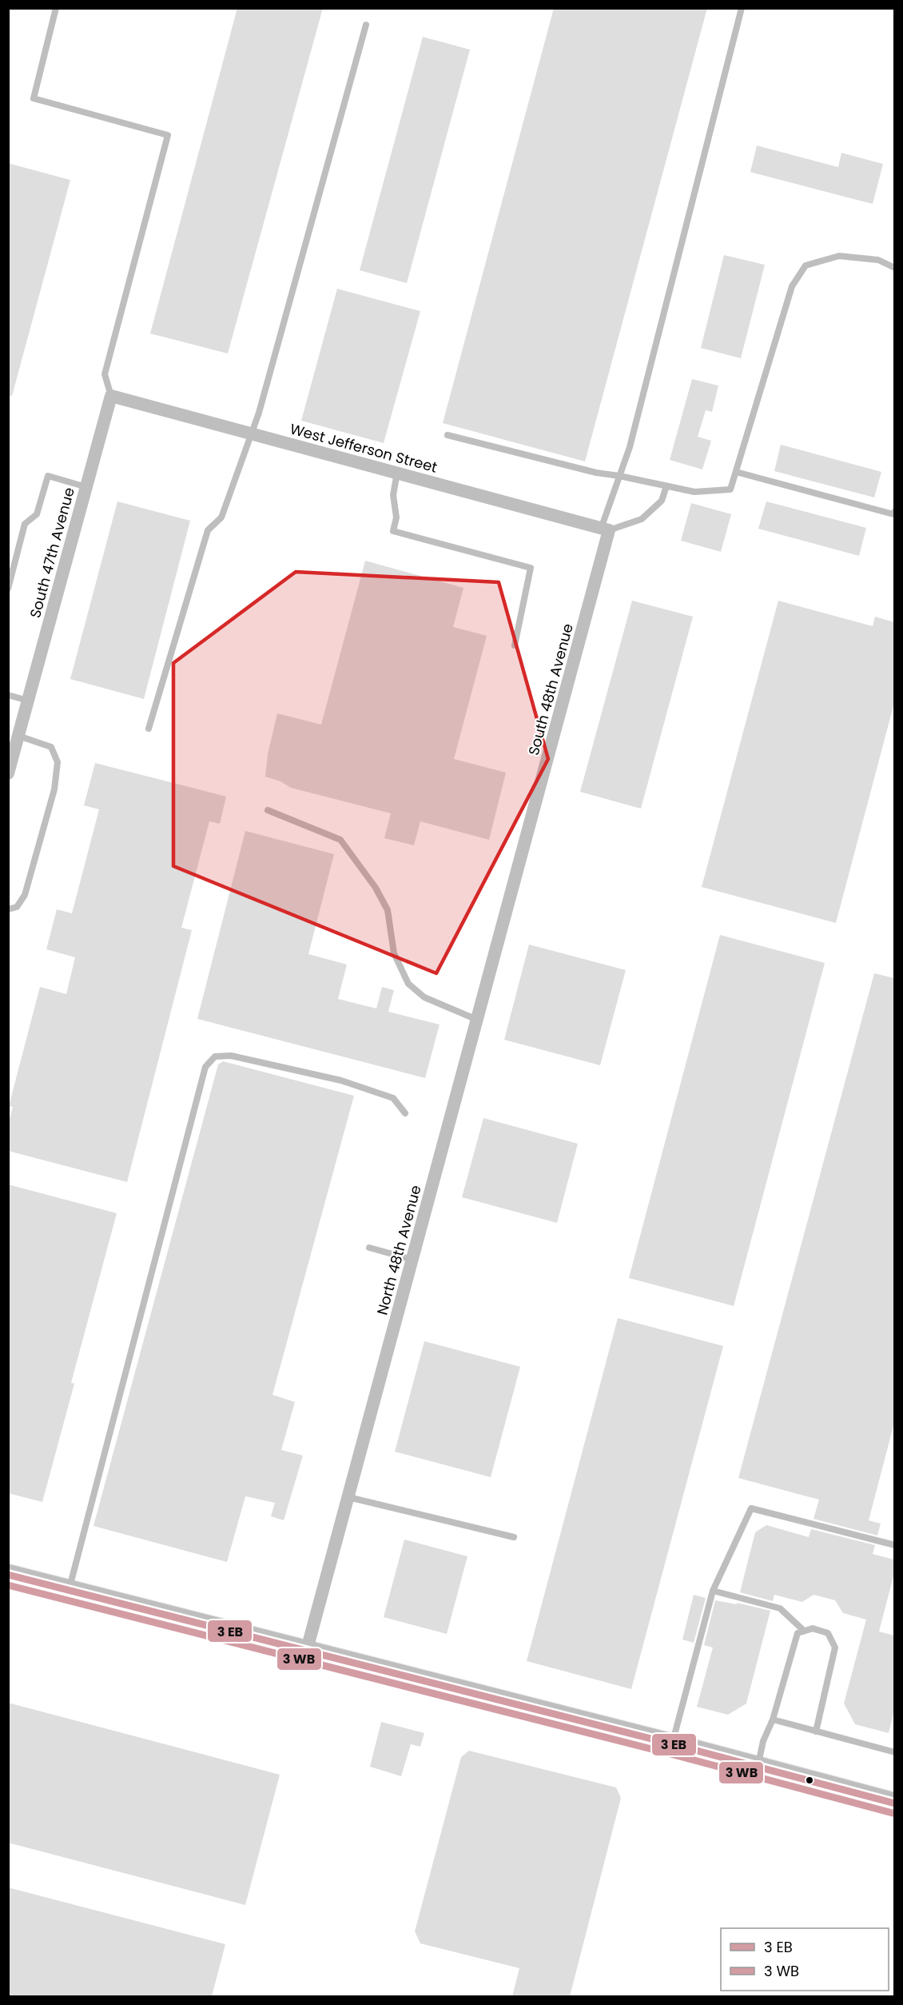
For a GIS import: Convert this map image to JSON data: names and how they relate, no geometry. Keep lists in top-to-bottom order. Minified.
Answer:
{"streets":{"street":["West Jefferson Street","South 47th Avenue","South 48th Avenue","North 48th Avenue"]},"crossings":[["West Jefferson Street","South 47th Avenue"],["West Jefferson Street","South 48th Avenue"],["South 48th Avenue","North 48th Avenue"]],"legend":["3 EB","3 WB"]}
